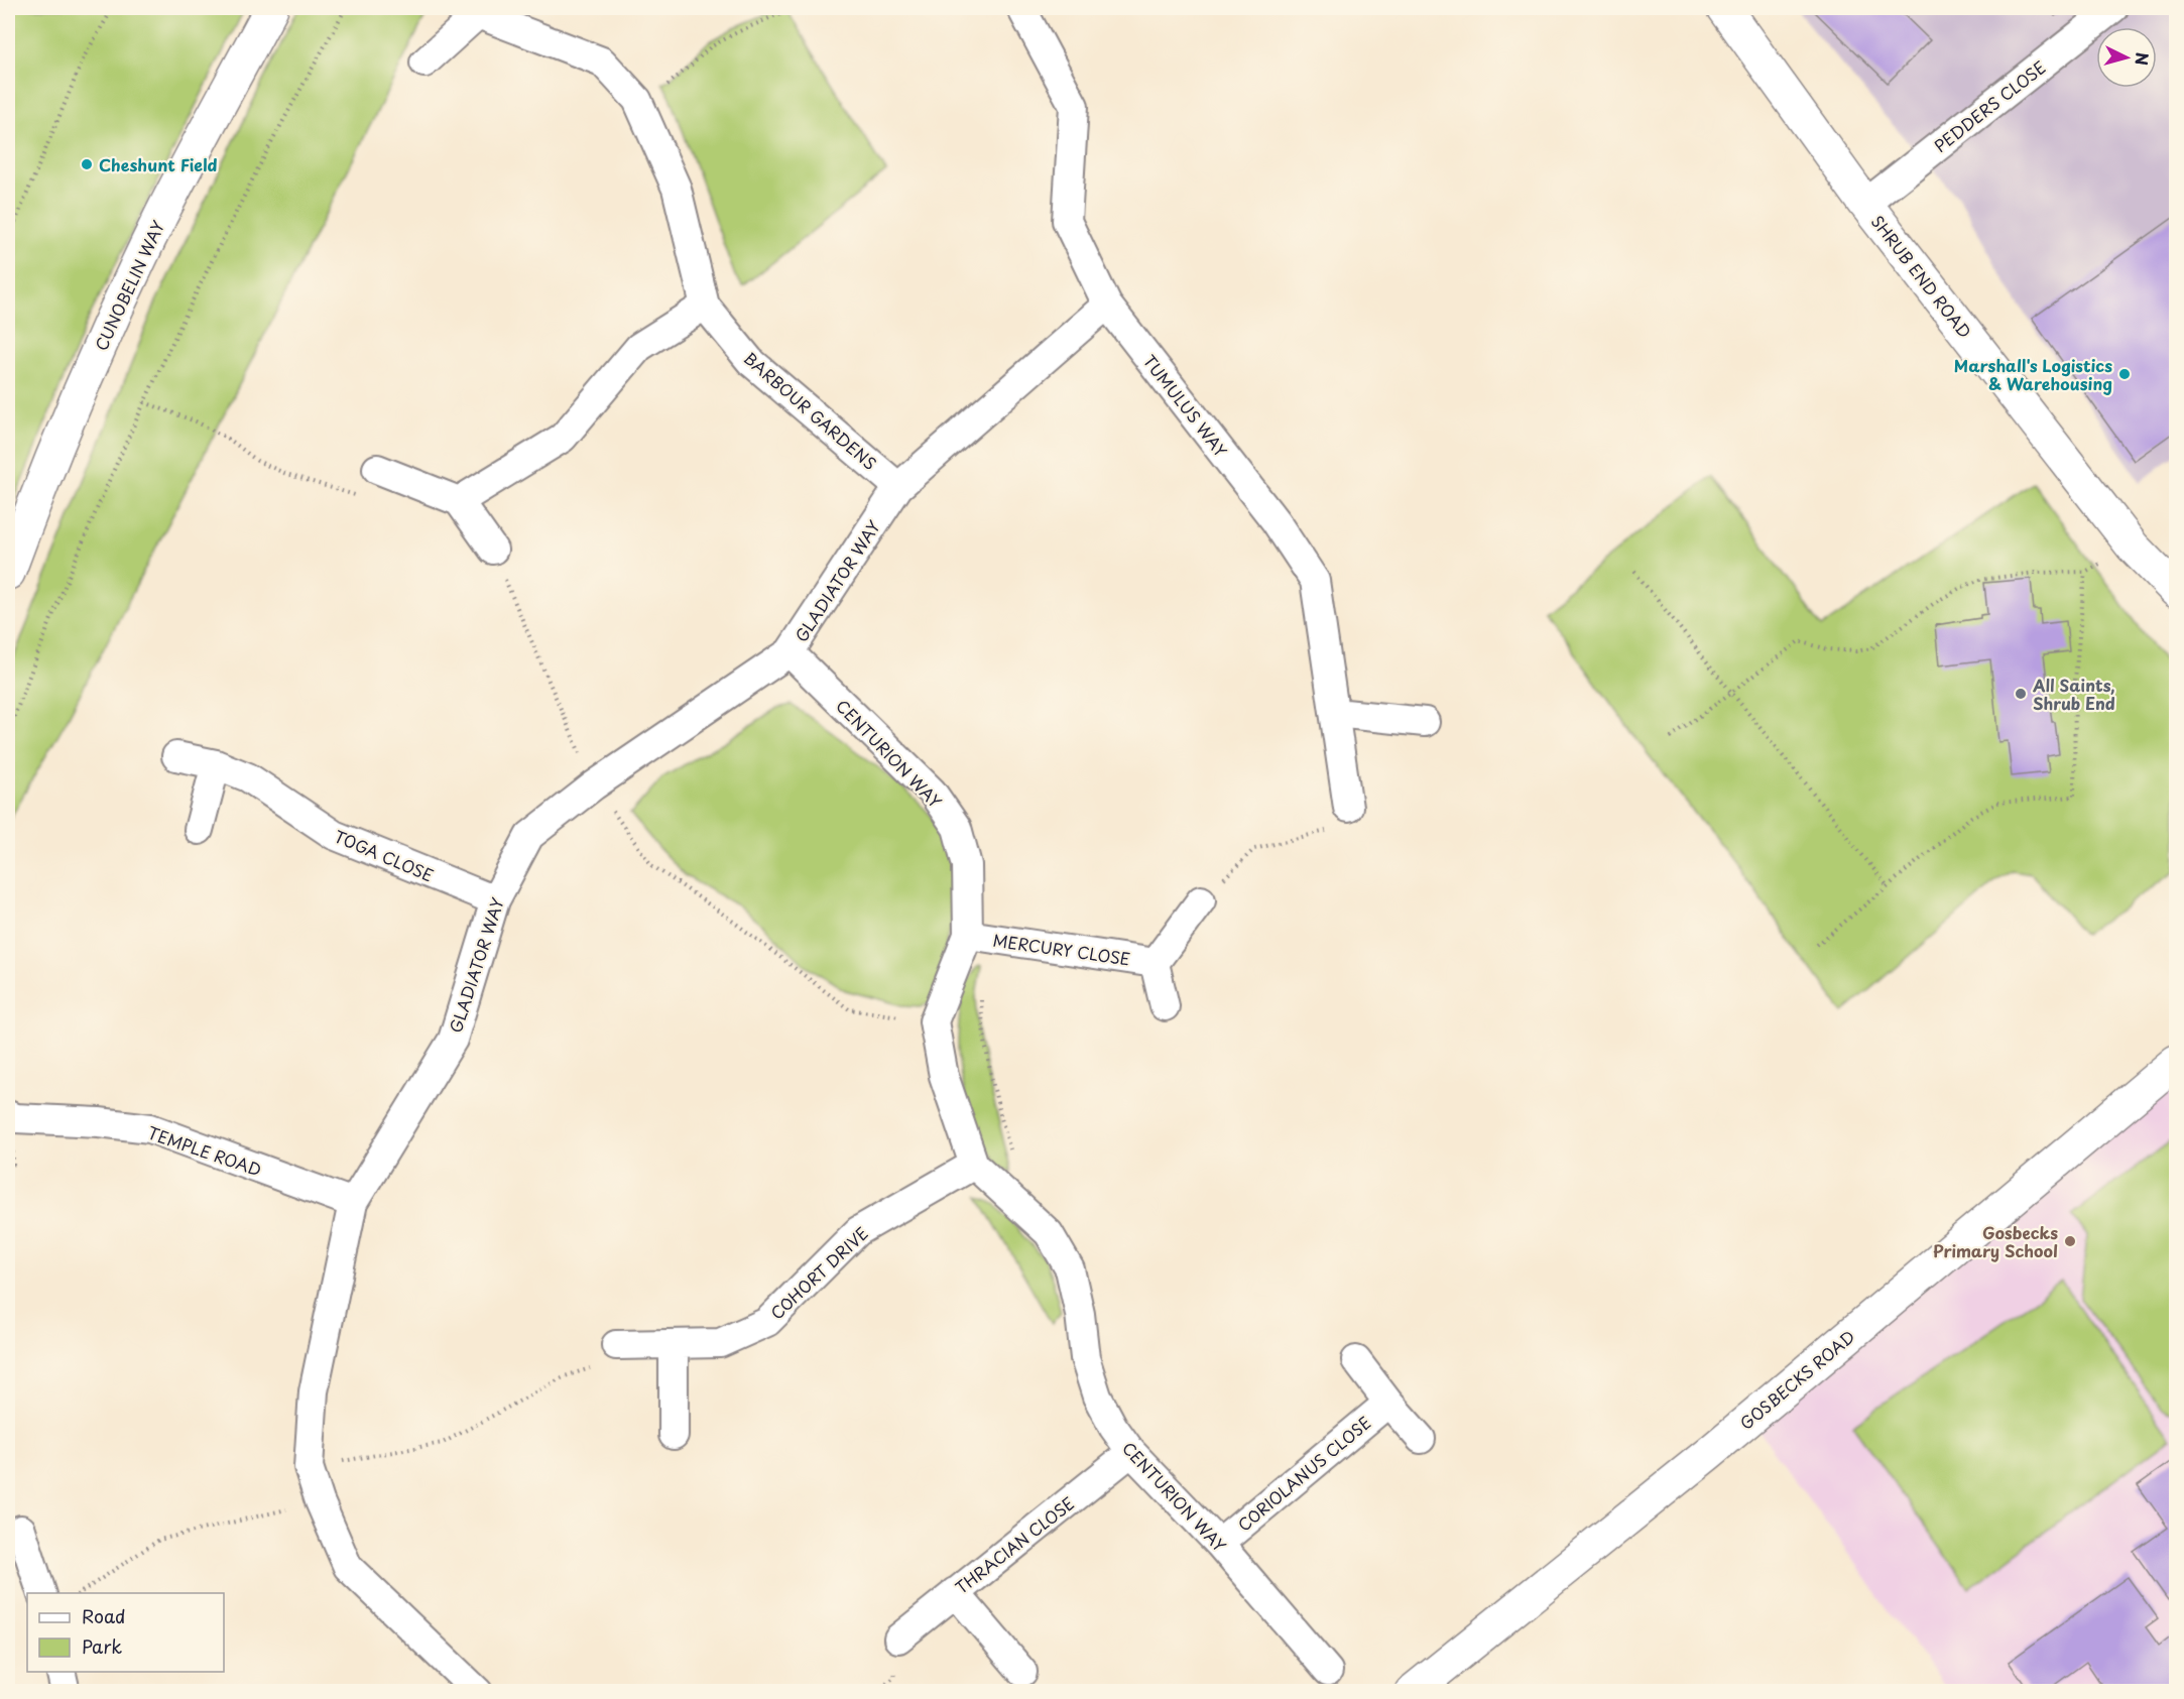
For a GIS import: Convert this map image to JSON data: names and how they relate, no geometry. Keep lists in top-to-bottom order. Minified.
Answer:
{"streets":{"street":["PEDDERS CLOSE","SHRUB END ROAD","CUNOBELIN WAY","TUMULUS WAY","BARBOUR GARDENS","GLADIATOR WAY","CENTURION WAY","TOGA CLOSE","MERCURY CLOSE","TEMPLE ROAD","COHORT DRIVE","GOSBECKS ROAD","CORIOLANUS CLOSE","THRACIAN CLOSE"]},"crossings":[["PEDDERS CLOSE","SHRUB END ROAD"],["TUMULUS WAY","GLADIATOR WAY"],["BARBOUR GARDENS","GLADIATOR WAY"],["GLADIATOR WAY","CENTURION WAY"],["GLADIATOR WAY","TOGA CLOSE"],["GLADIATOR WAY","TEMPLE ROAD"],["CENTURION WAY","MERCURY CLOSE"],["CENTURION WAY","COHORT DRIVE"],["CENTURION WAY","CORIOLANUS CLOSE"],["CENTURION WAY","THRACIAN CLOSE"]],"places":["Cheshunt Field","Marshall's Logistics & Warehousing","All Saints, Shrub End","Gosbecks Primary School"],"legend":["Road","Park"],"north":"right"}
